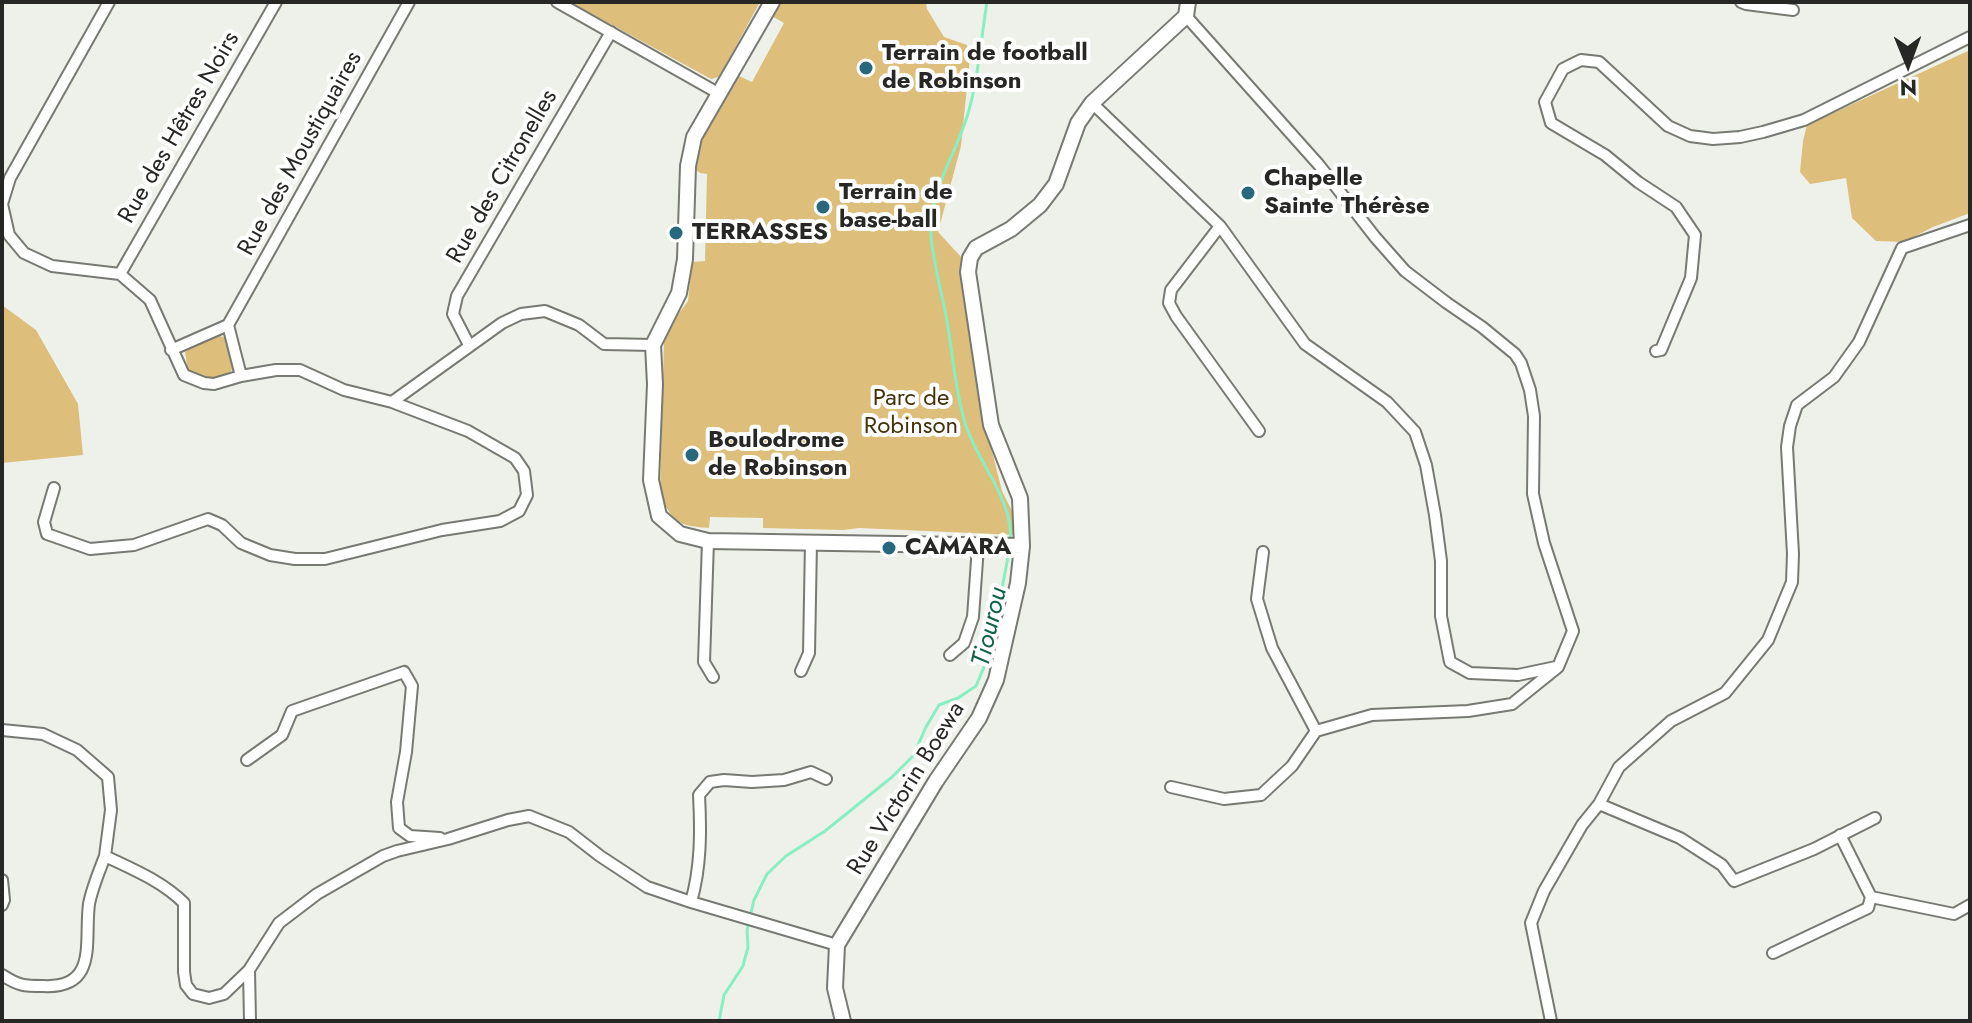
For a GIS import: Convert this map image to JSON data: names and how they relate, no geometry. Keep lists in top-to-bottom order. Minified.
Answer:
{"streets":{"street":["Rue des Hêtres Noirs","Rue des Moustiquaires","Rue des Citronelles","Rue Victorin Boewa"]},"water":["Tiourou"],"parks":["Parc de Robinson"],"places":["Terrain de football de Robinson","Chapelle Sainte Thérèse","Terrain de base-ball","TERRASSES","Boulodrome de Robinson","CAMARA"],"north":"bottom"}
